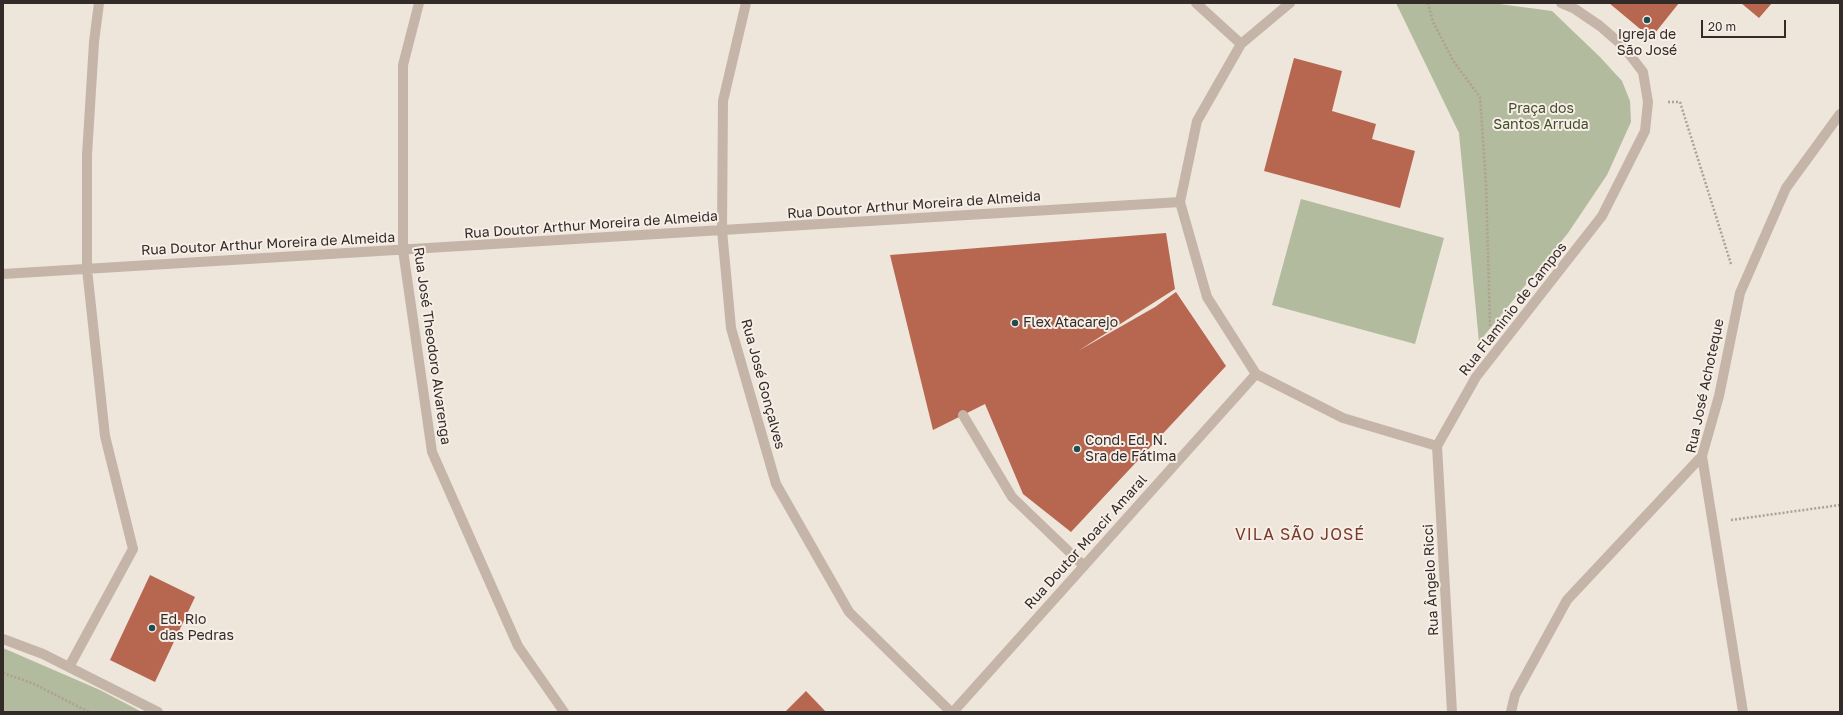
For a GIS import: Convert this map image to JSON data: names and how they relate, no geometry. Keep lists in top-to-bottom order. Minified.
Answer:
{"streets":{"street":["Rua Doutor Arthur Moreira de Almeida","Rua Flaminio de Campos","Rua José Theodoro Alvarenga","Rua José Gonçalves","Rua José Achoteque","Rua Doutor Moacir Amaral","Rua Ângelo Ricci"]},"crossings":[["Rua Doutor Arthur Moreira de Almeida","Rua José Theodoro Alvarenga"],["Rua Doutor Arthur Moreira de Almeida","Rua José Gonçalves"],["Rua Flaminio de Campos","Rua Ângelo Ricci"],["Rua José Gonçalves","Rua Doutor Moacir Amaral"]],"districts":["VILA SÃO JOSÉ"],"parks":["Praça dos Santos Arruda"],"places":["Igreja de São José","Flex Atacarejo","Cond. Ed. N. Sra de Fátima","Ed. Rio das Pedras"],"scale_bar":"20 m"}
